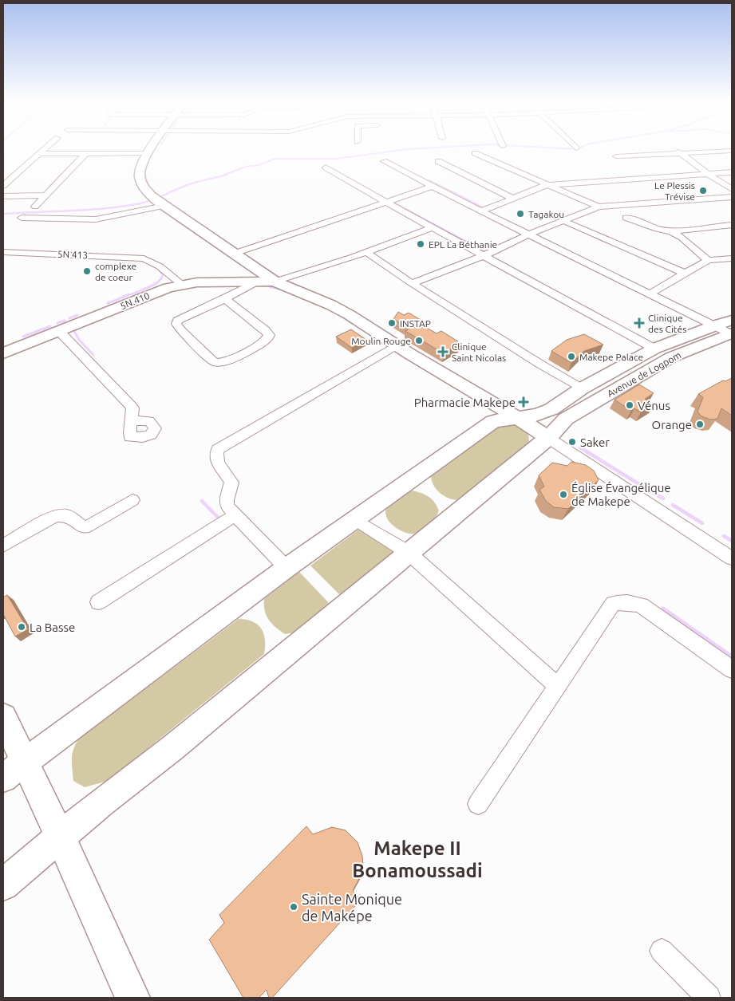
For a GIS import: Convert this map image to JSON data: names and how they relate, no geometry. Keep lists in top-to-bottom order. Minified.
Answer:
{"streets":{"main road":["5N.410","Avenue de Logpom"],"street":["5N 413"]},"crossings":[["5N 413","5N.410"]],"districts":["Makepe II Bonamoussadi"],"places":{"other":["Le Plessis Trévise","Tagakou","EPL La Béthanie","complexe de coeur","INSTAP","Moulin Rouge","Makepe Palace","Vénus","Orange","Saker","Église Évangélique de Makepe","La Basse","Sainte Monique de Maképe"],"health":["Clinique des Cités","Clinique Saint Nicolas","Pharmacie Makepe"]}}
